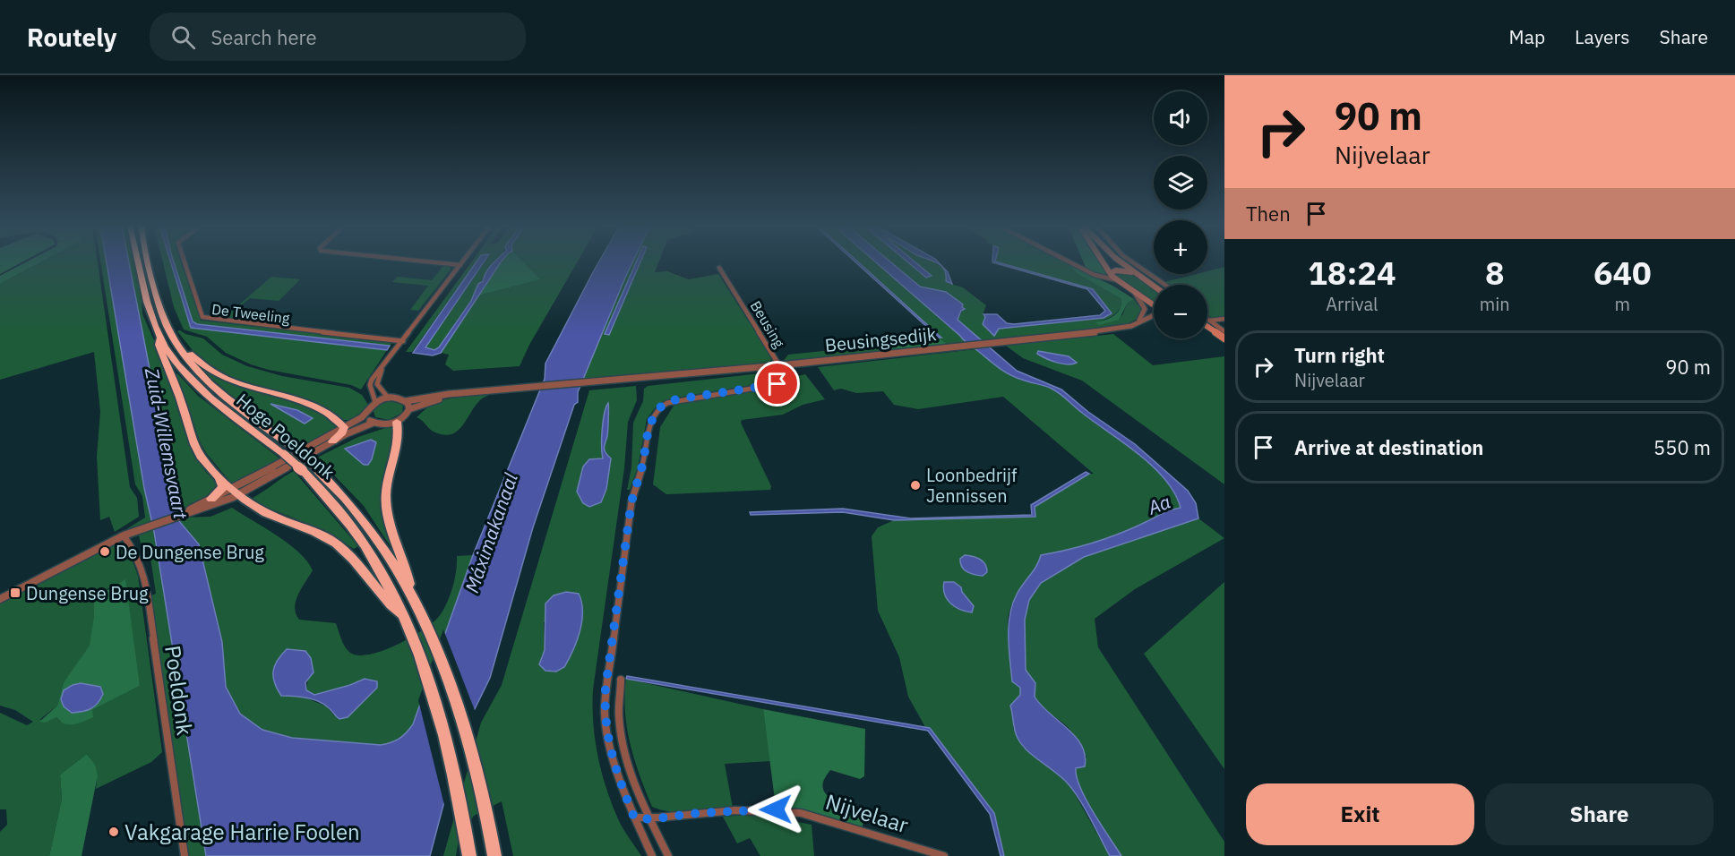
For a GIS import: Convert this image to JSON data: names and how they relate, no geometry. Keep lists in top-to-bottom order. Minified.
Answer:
{"streets":{"highway":["Hoge Poeldonk"],"street":["De Tweeling","Beusing","Beusingsedijk","Poeldonk","Nijvelaar"]},"crossings":[["Beusing","Beusingsedijk"]],"water":["Zuid-Willemsvaart","Aa","Máximakanaal"],"places":{"other":["Loonbedrijf Jennissen","De Dungense Brug","Vakgarage Harrie Foolen"],"transit":["Dungense Brug"]},"page":{"header":"Routely","search":"Search here","nav":["Map","Layers","Share"],"turn":["90 m","Nijvelaar"],"map_buttons":["+","−"],"then":"Then","eta":["18:24","Arrival","8","min","640","m"],"list":[{"name":"Turn right","note":"Nijvelaar","value":"90 m"},{"name":"Arrive at destination","value":"550 m"}],"buttons":["Exit","Share"]}}
